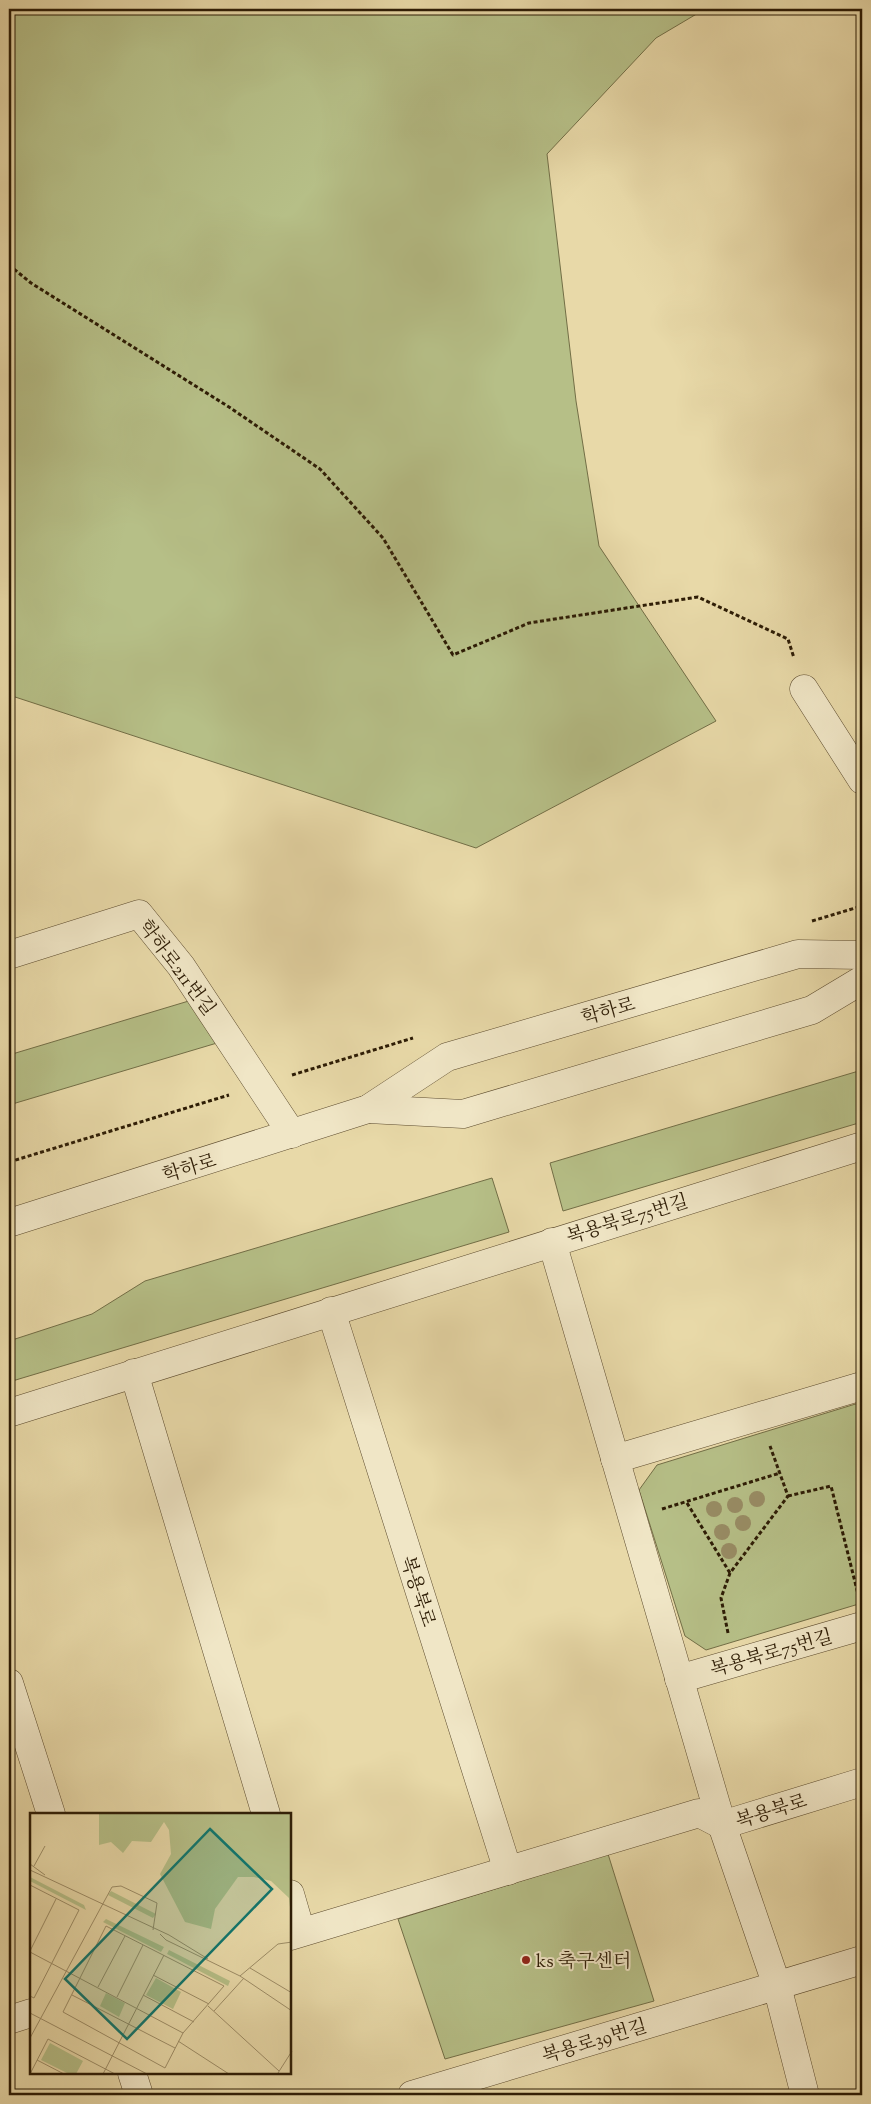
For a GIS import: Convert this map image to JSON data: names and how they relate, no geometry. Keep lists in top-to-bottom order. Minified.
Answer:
{"streets":{"street":["학하로211번길","학하로","복용북로75번길","복용북로","복용로39번길"]},"crossings":[["학하로211번길","학하로"],["복용북로75번길","복용북로"]],"places":["ks 축구센터"]}
